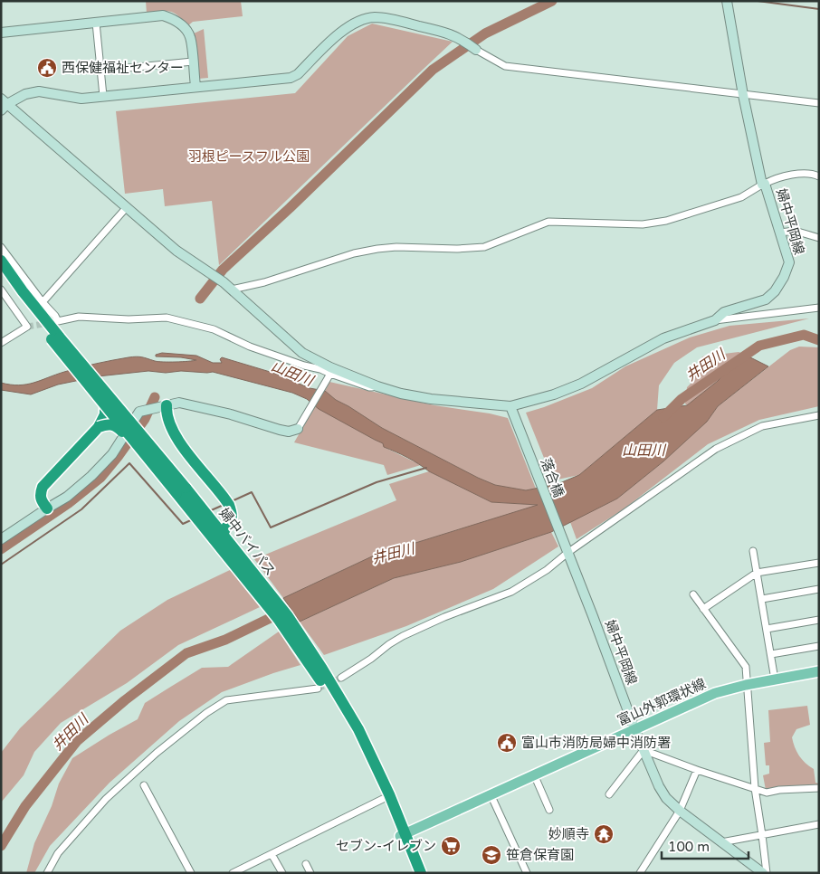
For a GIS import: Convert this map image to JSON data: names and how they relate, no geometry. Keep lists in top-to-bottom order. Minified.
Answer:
{"streets":{"highway":["婦中バイパス"],"main road":["富山外郭環状線"],"street":["婦中平岡線","落合橋"]},"crossings":[["婦中平岡線","落合橋"],["婦中平岡線","富山外郭環状線"],["婦中バイパス","富山外郭環状線"]],"water":["井田川","山田川"],"parks":["羽根ピースフル公園"],"places":{"public building":["西保健福祉センター","富山市消防局婦中消防署"],"temple":["妙順寺"],"supermarket":["セブン-イレブン"],"school or university":["笹倉保育園"]},"scale_bar":"100 m"}
